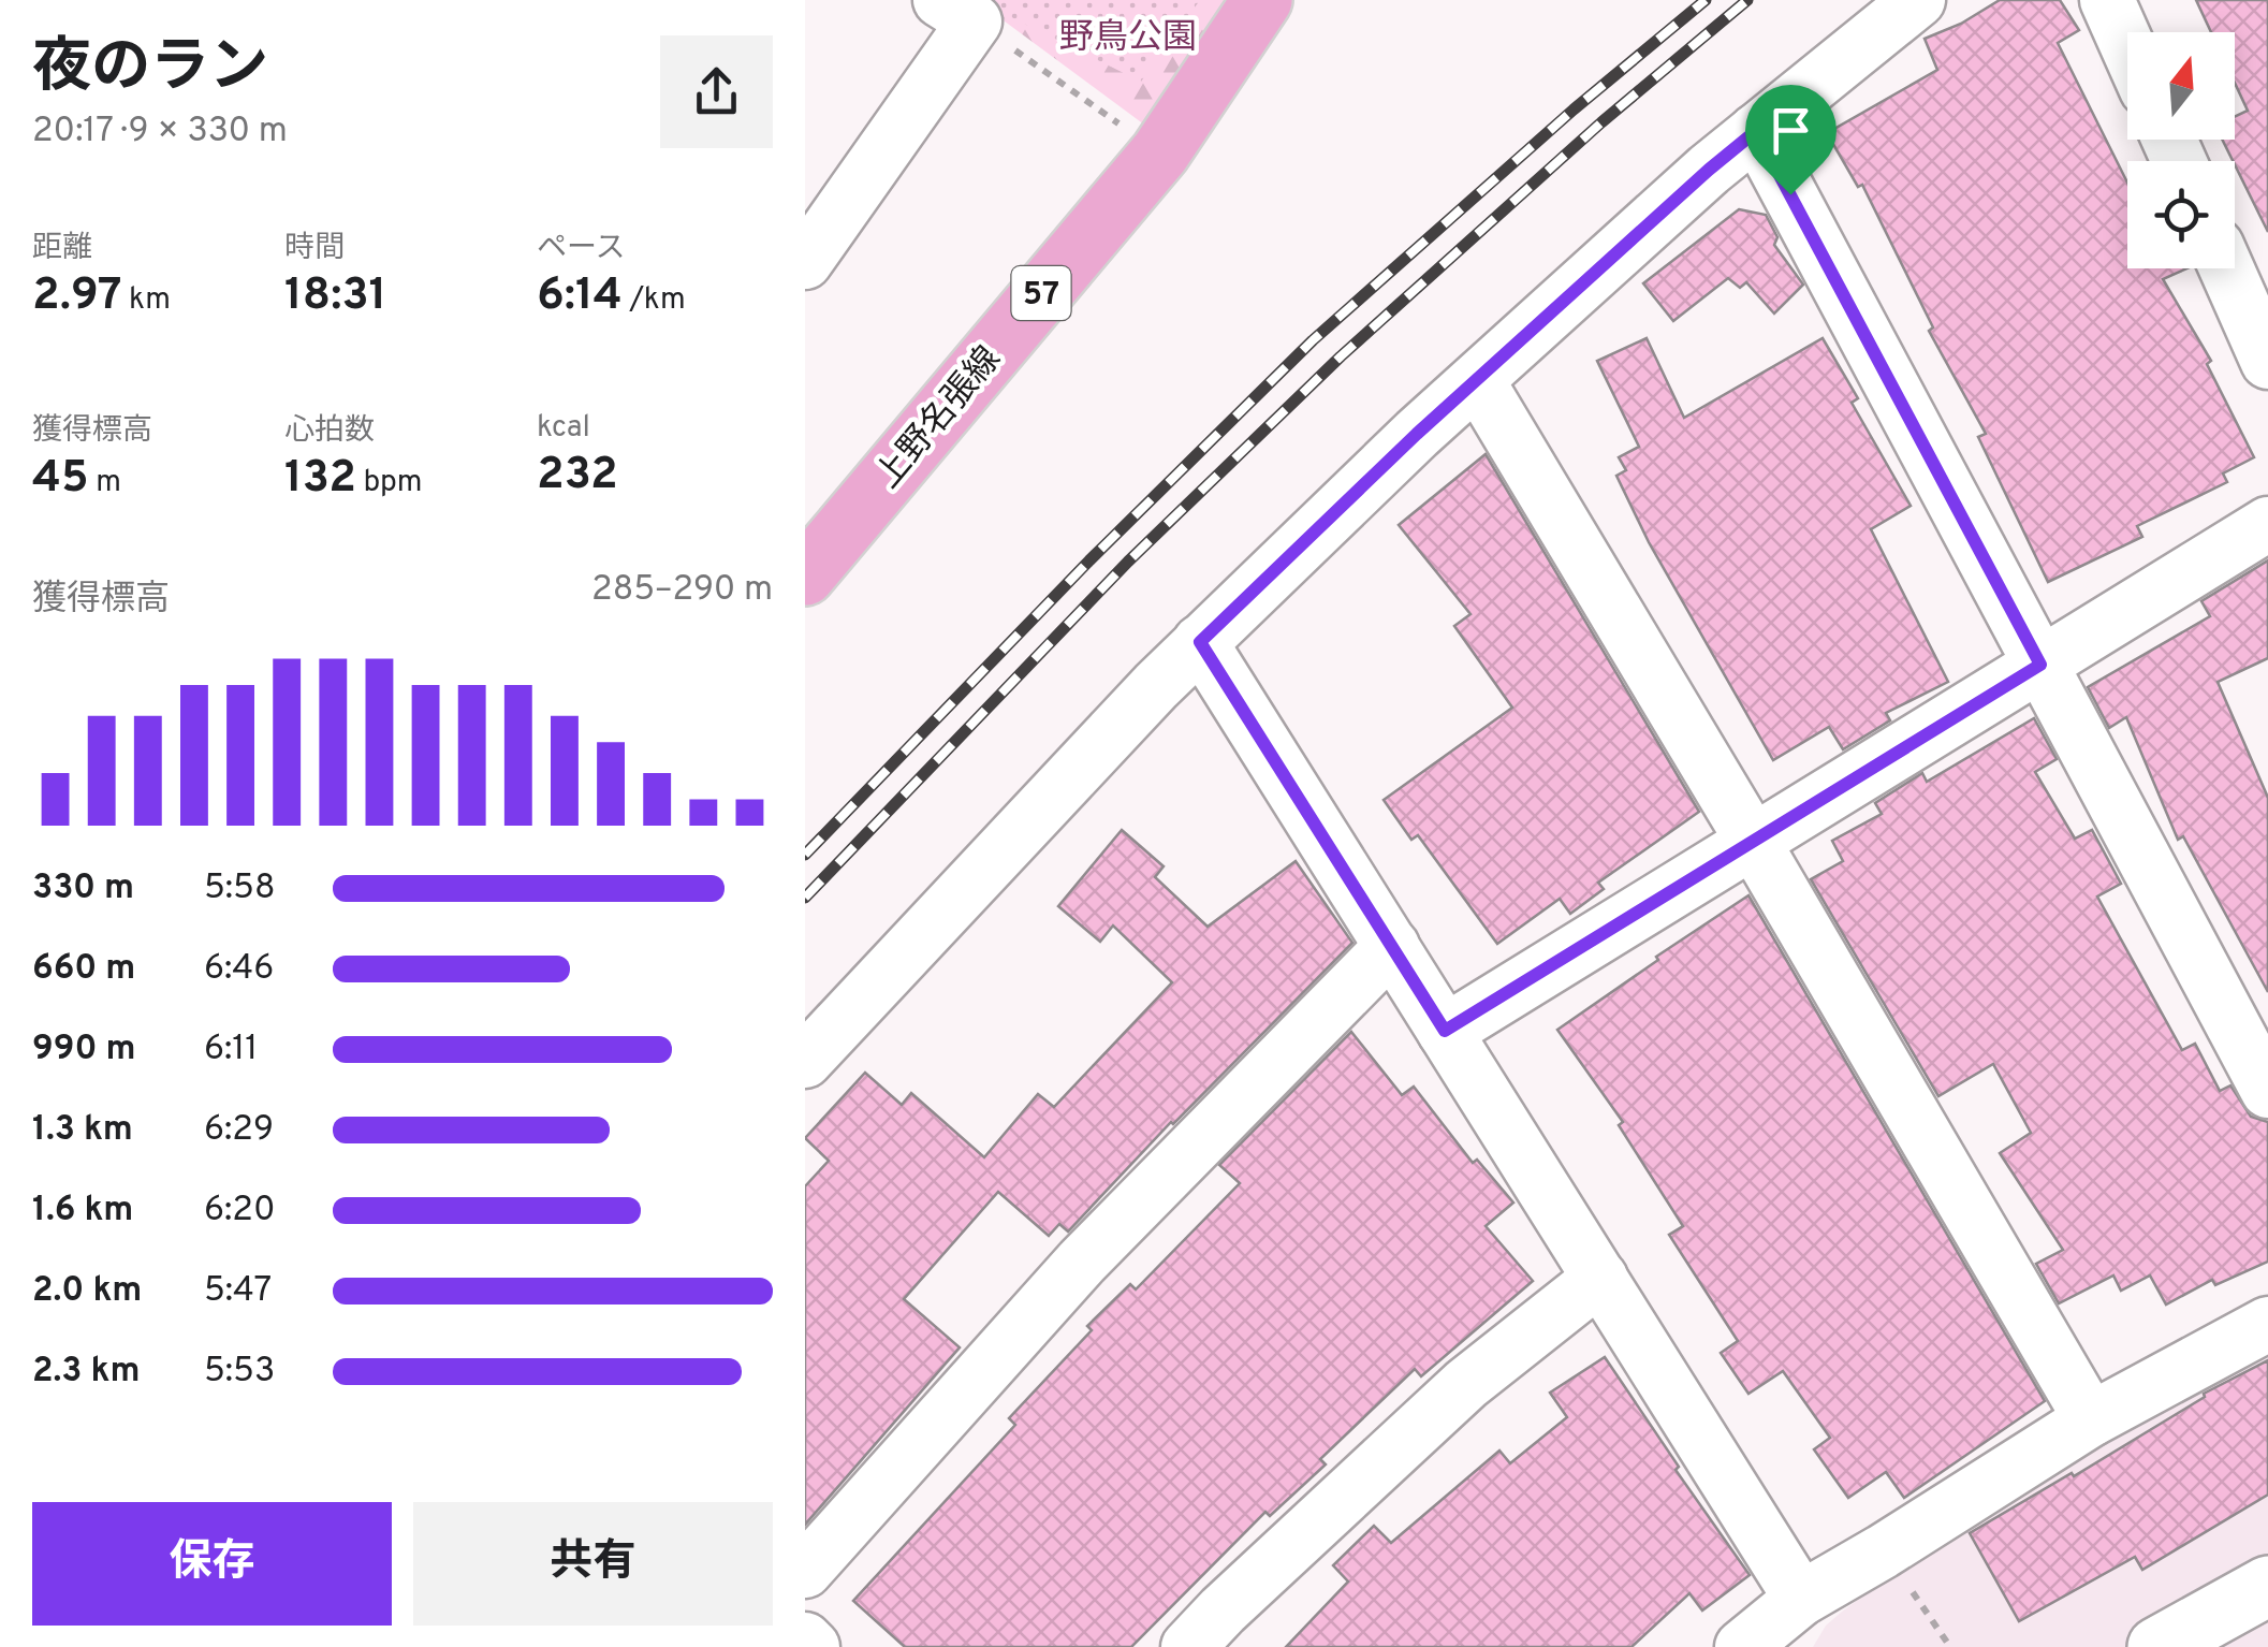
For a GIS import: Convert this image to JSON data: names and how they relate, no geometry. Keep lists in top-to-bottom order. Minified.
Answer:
{"streets":{"main road":["57","上野名張線"]},"parks":["野鳥公園"],"north":"top","page":{"heading":["夜のラン","20:17 · 9 × 330 m"],"stats":[["距離","2.97 km"],["時間","18:31"],["ペース","6:14 /km"],["獲得標高","45 m"],["心拍数","132 bpm"],["kcal","232"]],"chart":["獲得標高","285–290 m"],"list":[{"name":"330 m","note":"5:58"},{"name":"660 m","note":"6:46"},{"name":"990 m","note":"6:11"},{"name":"1.3 km","note":"6:29"},{"name":"1.6 km","note":"6:20"},{"name":"2.0 km","note":"5:47"},{"name":"2.3 km","note":"5:53"}],"buttons":["保存","共有"]}}
